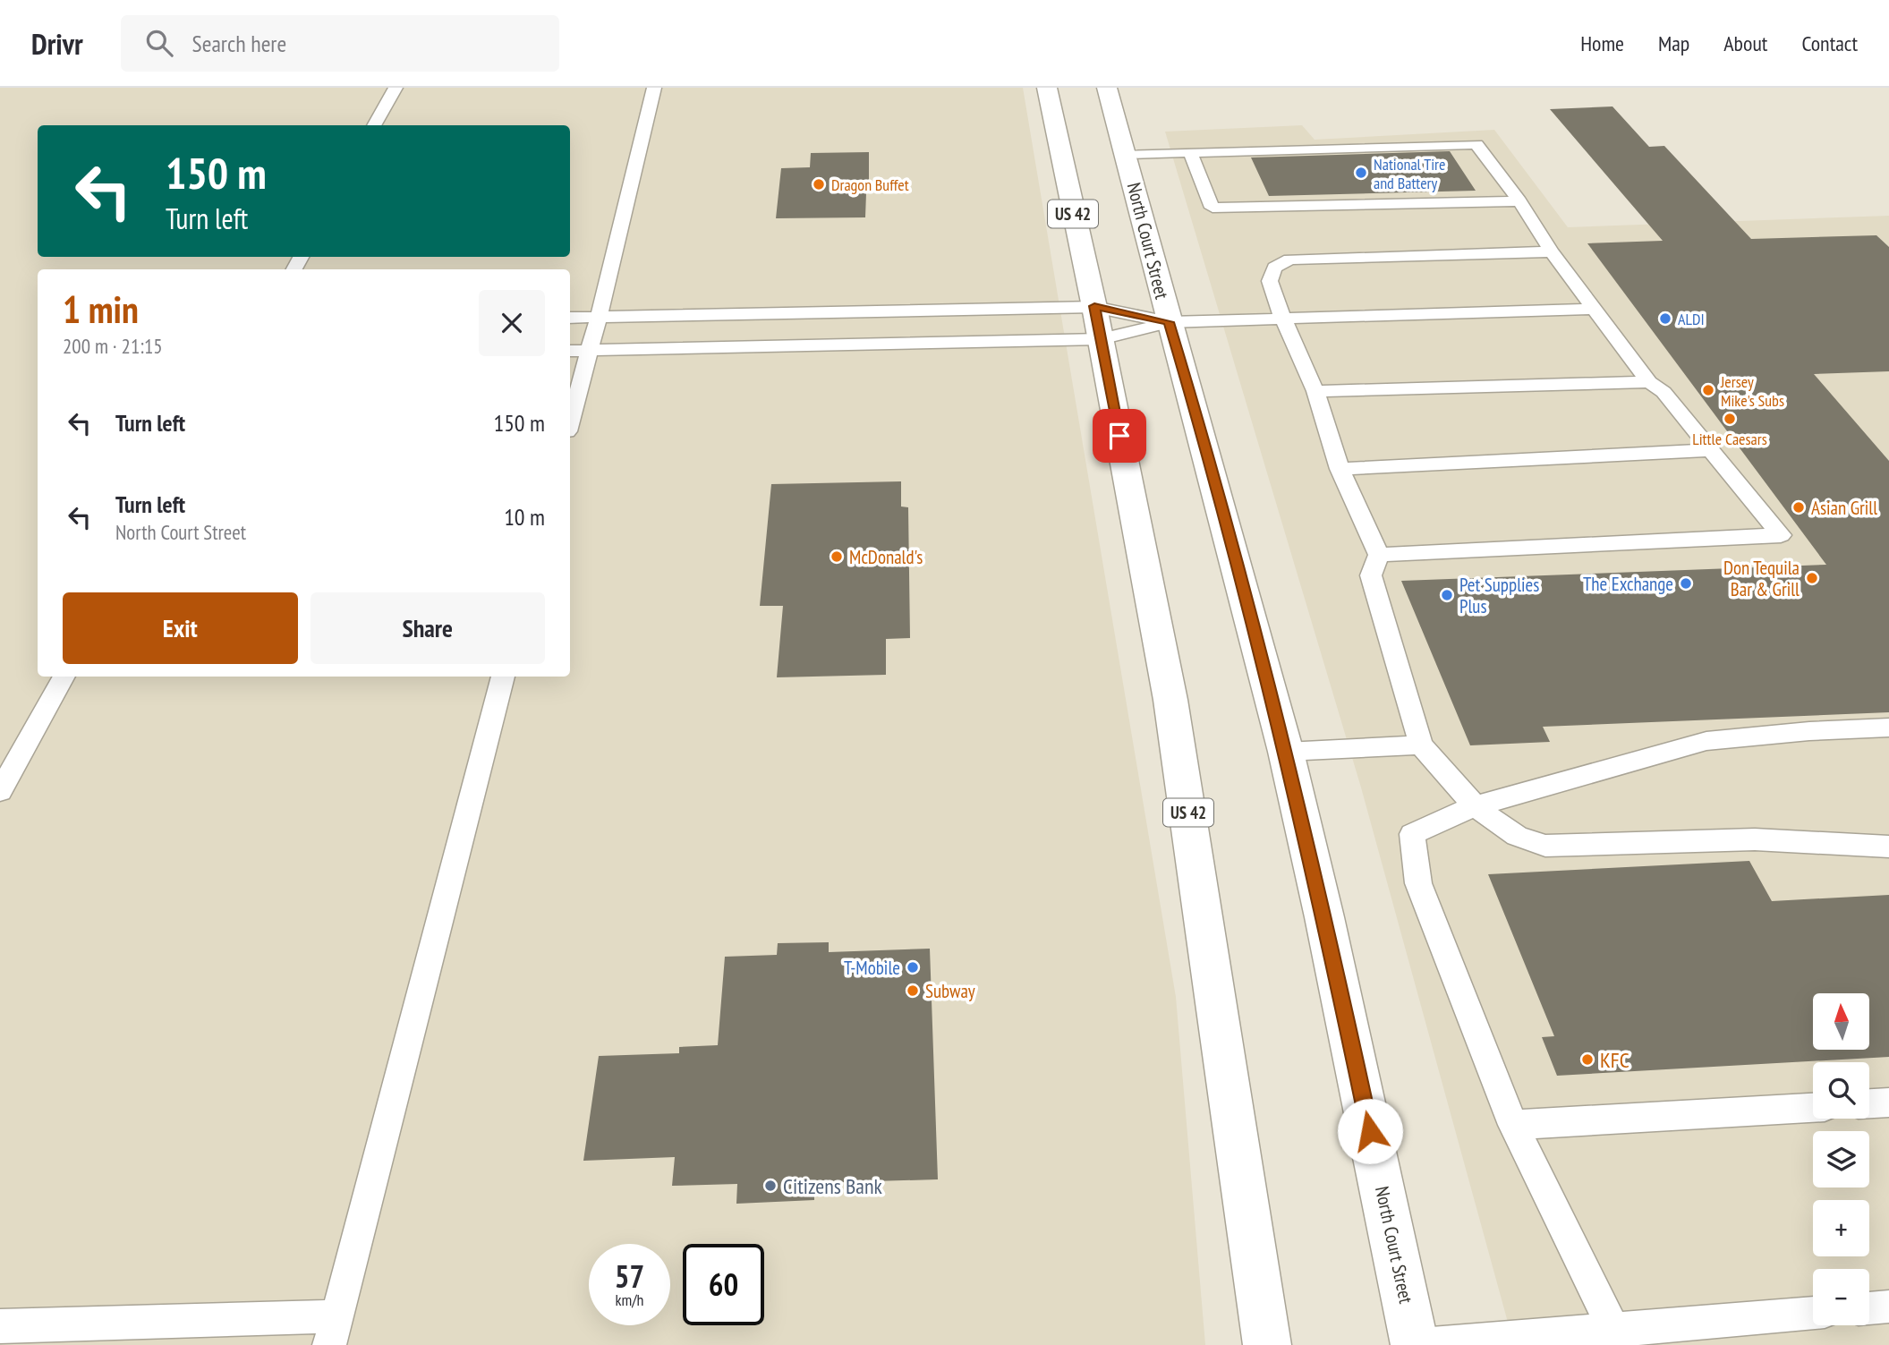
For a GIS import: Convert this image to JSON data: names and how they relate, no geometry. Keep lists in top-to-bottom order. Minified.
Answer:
{"streets":{"main road":["US 42","North Court Street"]},"places":["National Tire and Battery","Dragon Buffet","ALDI","Jersey Mike's Subs","Little Caesars","Asian Grill","McDonald's","Don Tequila Bar & Grill","The Exchange","Pet Supplies Plus","T-Mobile","Subway","KFC","Citizens Bank"],"north":"top","page":{"header":"Drivr","search":"Search here","nav":["Home","Map","About","Contact"],"turn":["150 m","Turn left"],"heading":["1 min","200 m · 21:15"],"list":[{"name":"Turn left","value":"150 m"},{"name":"Turn left","note":"North Court Street","value":"10 m"}],"buttons":["Exit","Share"],"map_buttons":["+","−"],"speed":"57 km/h","limit":"60"}}
